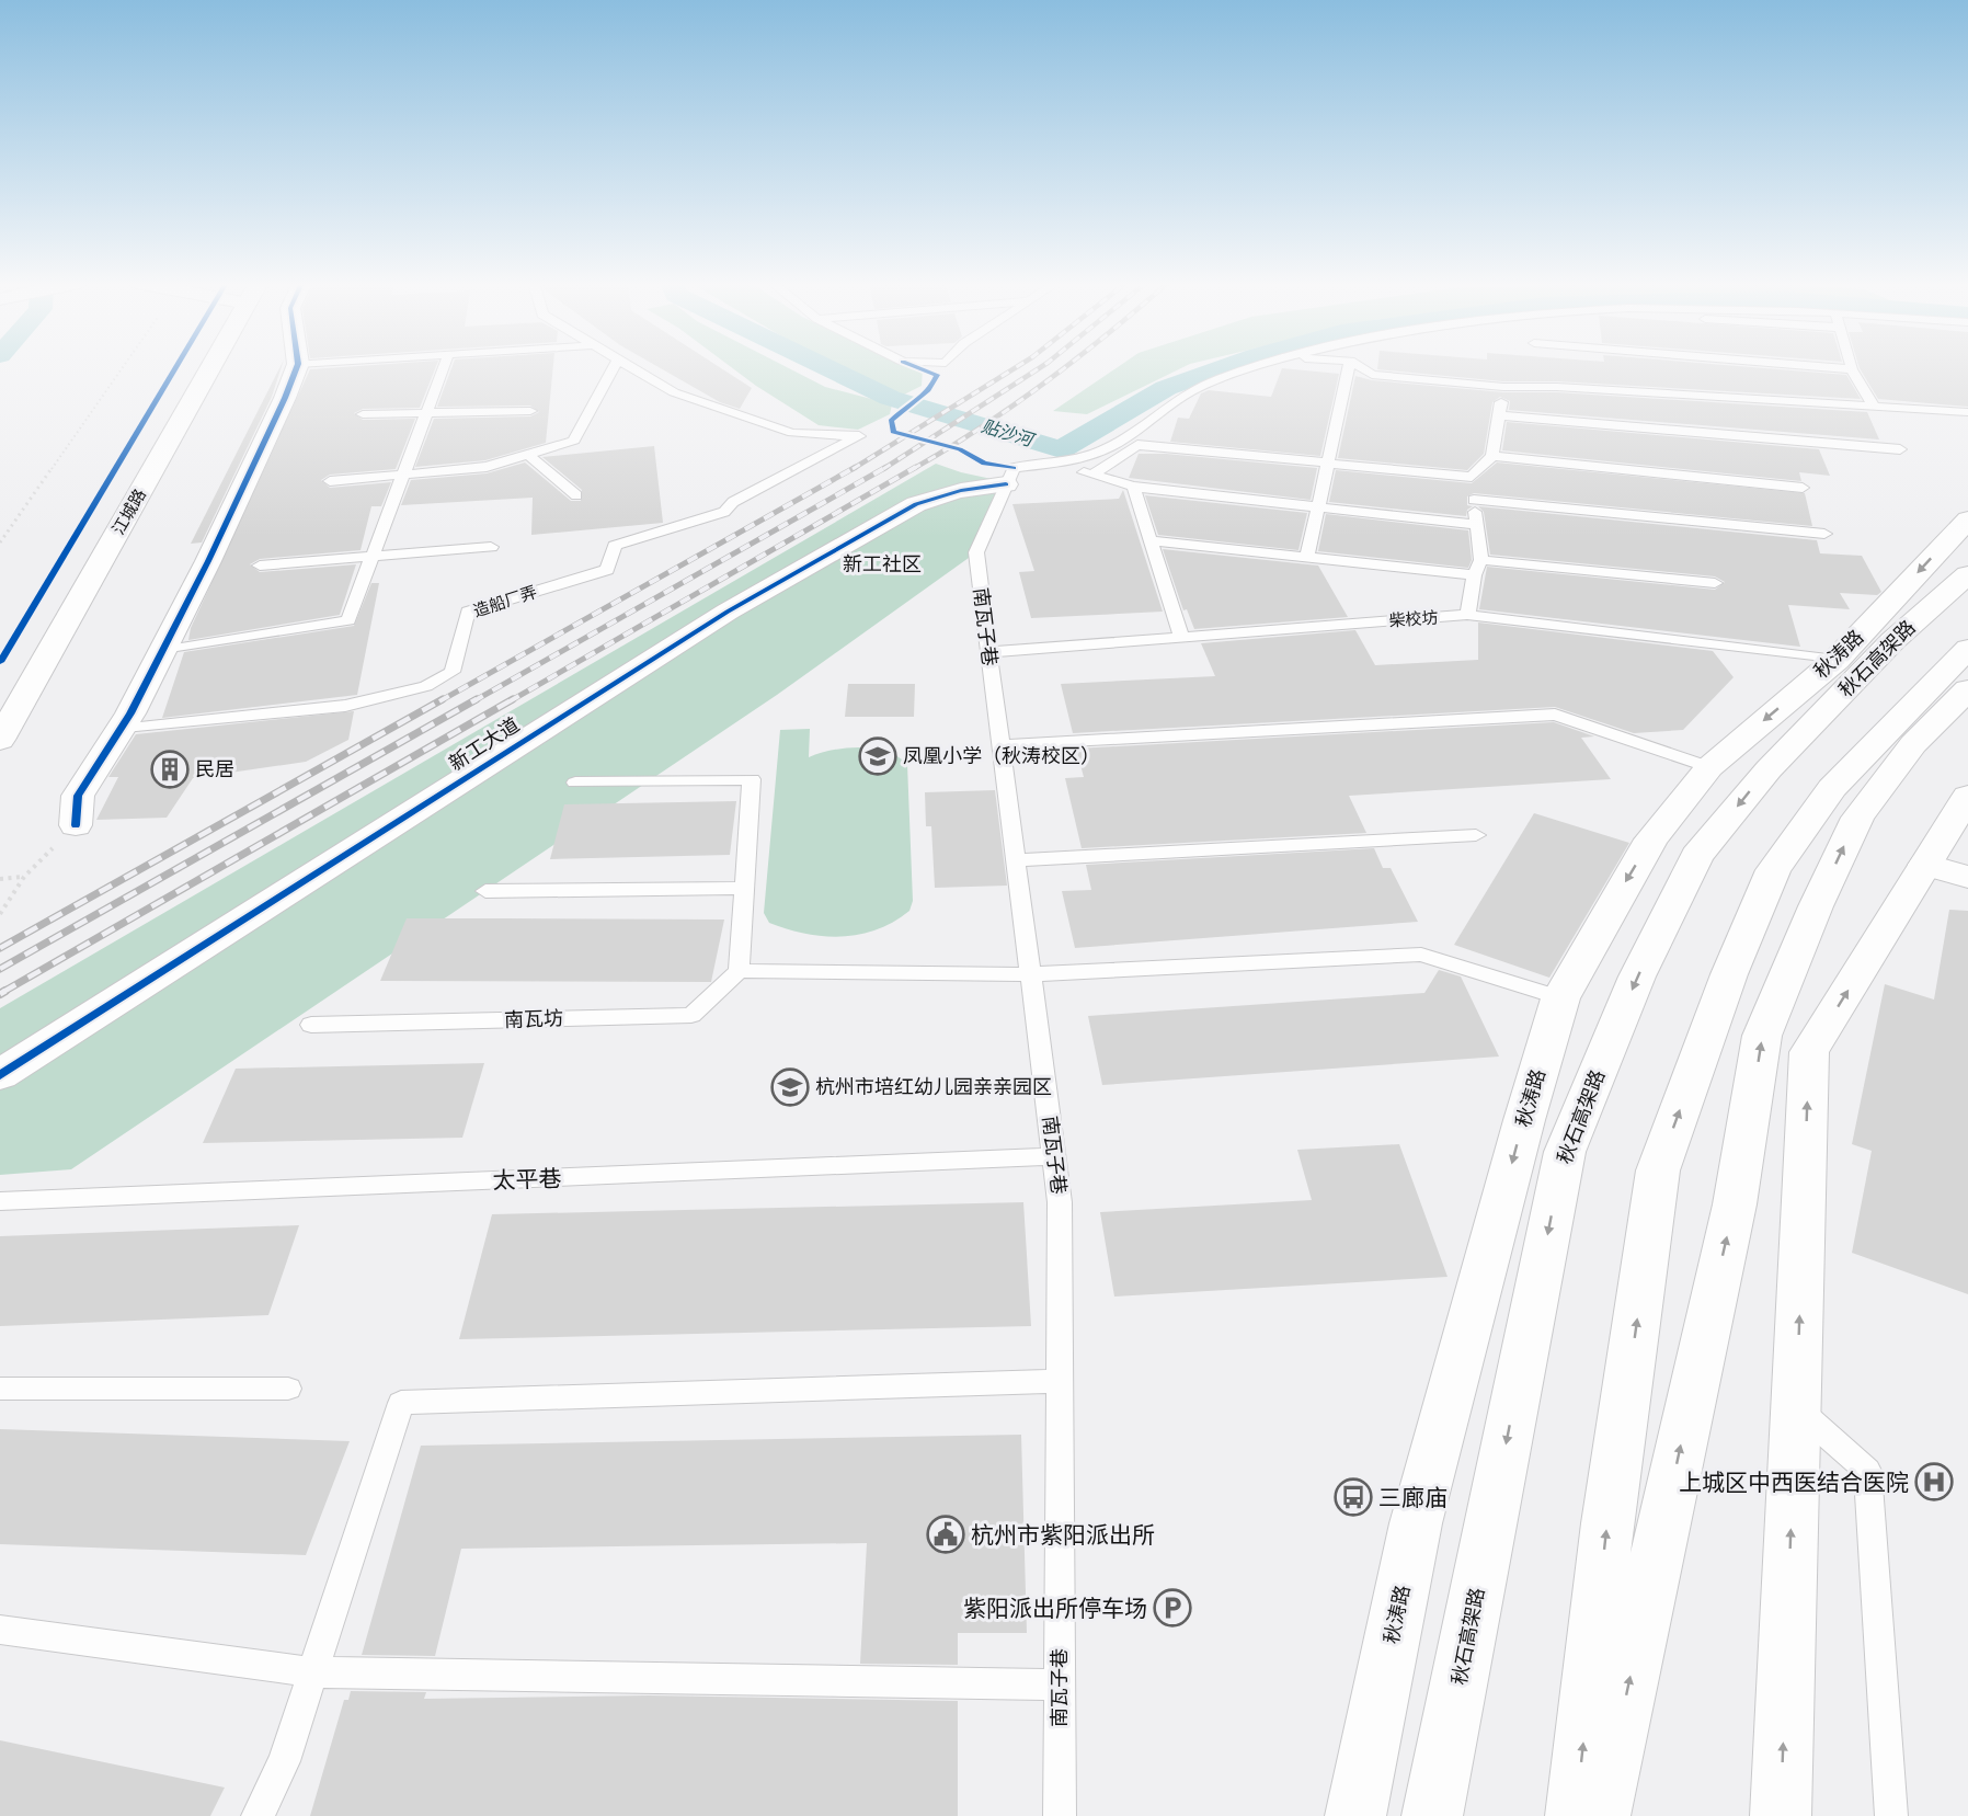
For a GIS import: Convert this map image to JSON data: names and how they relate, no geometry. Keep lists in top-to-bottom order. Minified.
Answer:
{"streets":{"main road":["江城路","秋涛路","秋石高架路","新工大道"],"lane":["造船厂弄","柴校坊","南瓦子巷","南瓦坊","太平巷"]},"crossings":[["柴校坊","南瓦子巷"],["柴校坊","秋涛路"],["南瓦子巷","新工大道"],["南瓦子巷","太平巷"]],"districts":["新工社区"],"water":["贴沙河"],"places":{"school or university":["凤凰小学（秋涛校区）","杭州市培红幼儿园亲亲园区"],"building":["民居"],"hospital":["上城区中西医结合医院"],"bus stop":["三廊庙"],"public building":["杭州市紫阳派出所"],"parking":["紫阳派出所停车场"]}}
